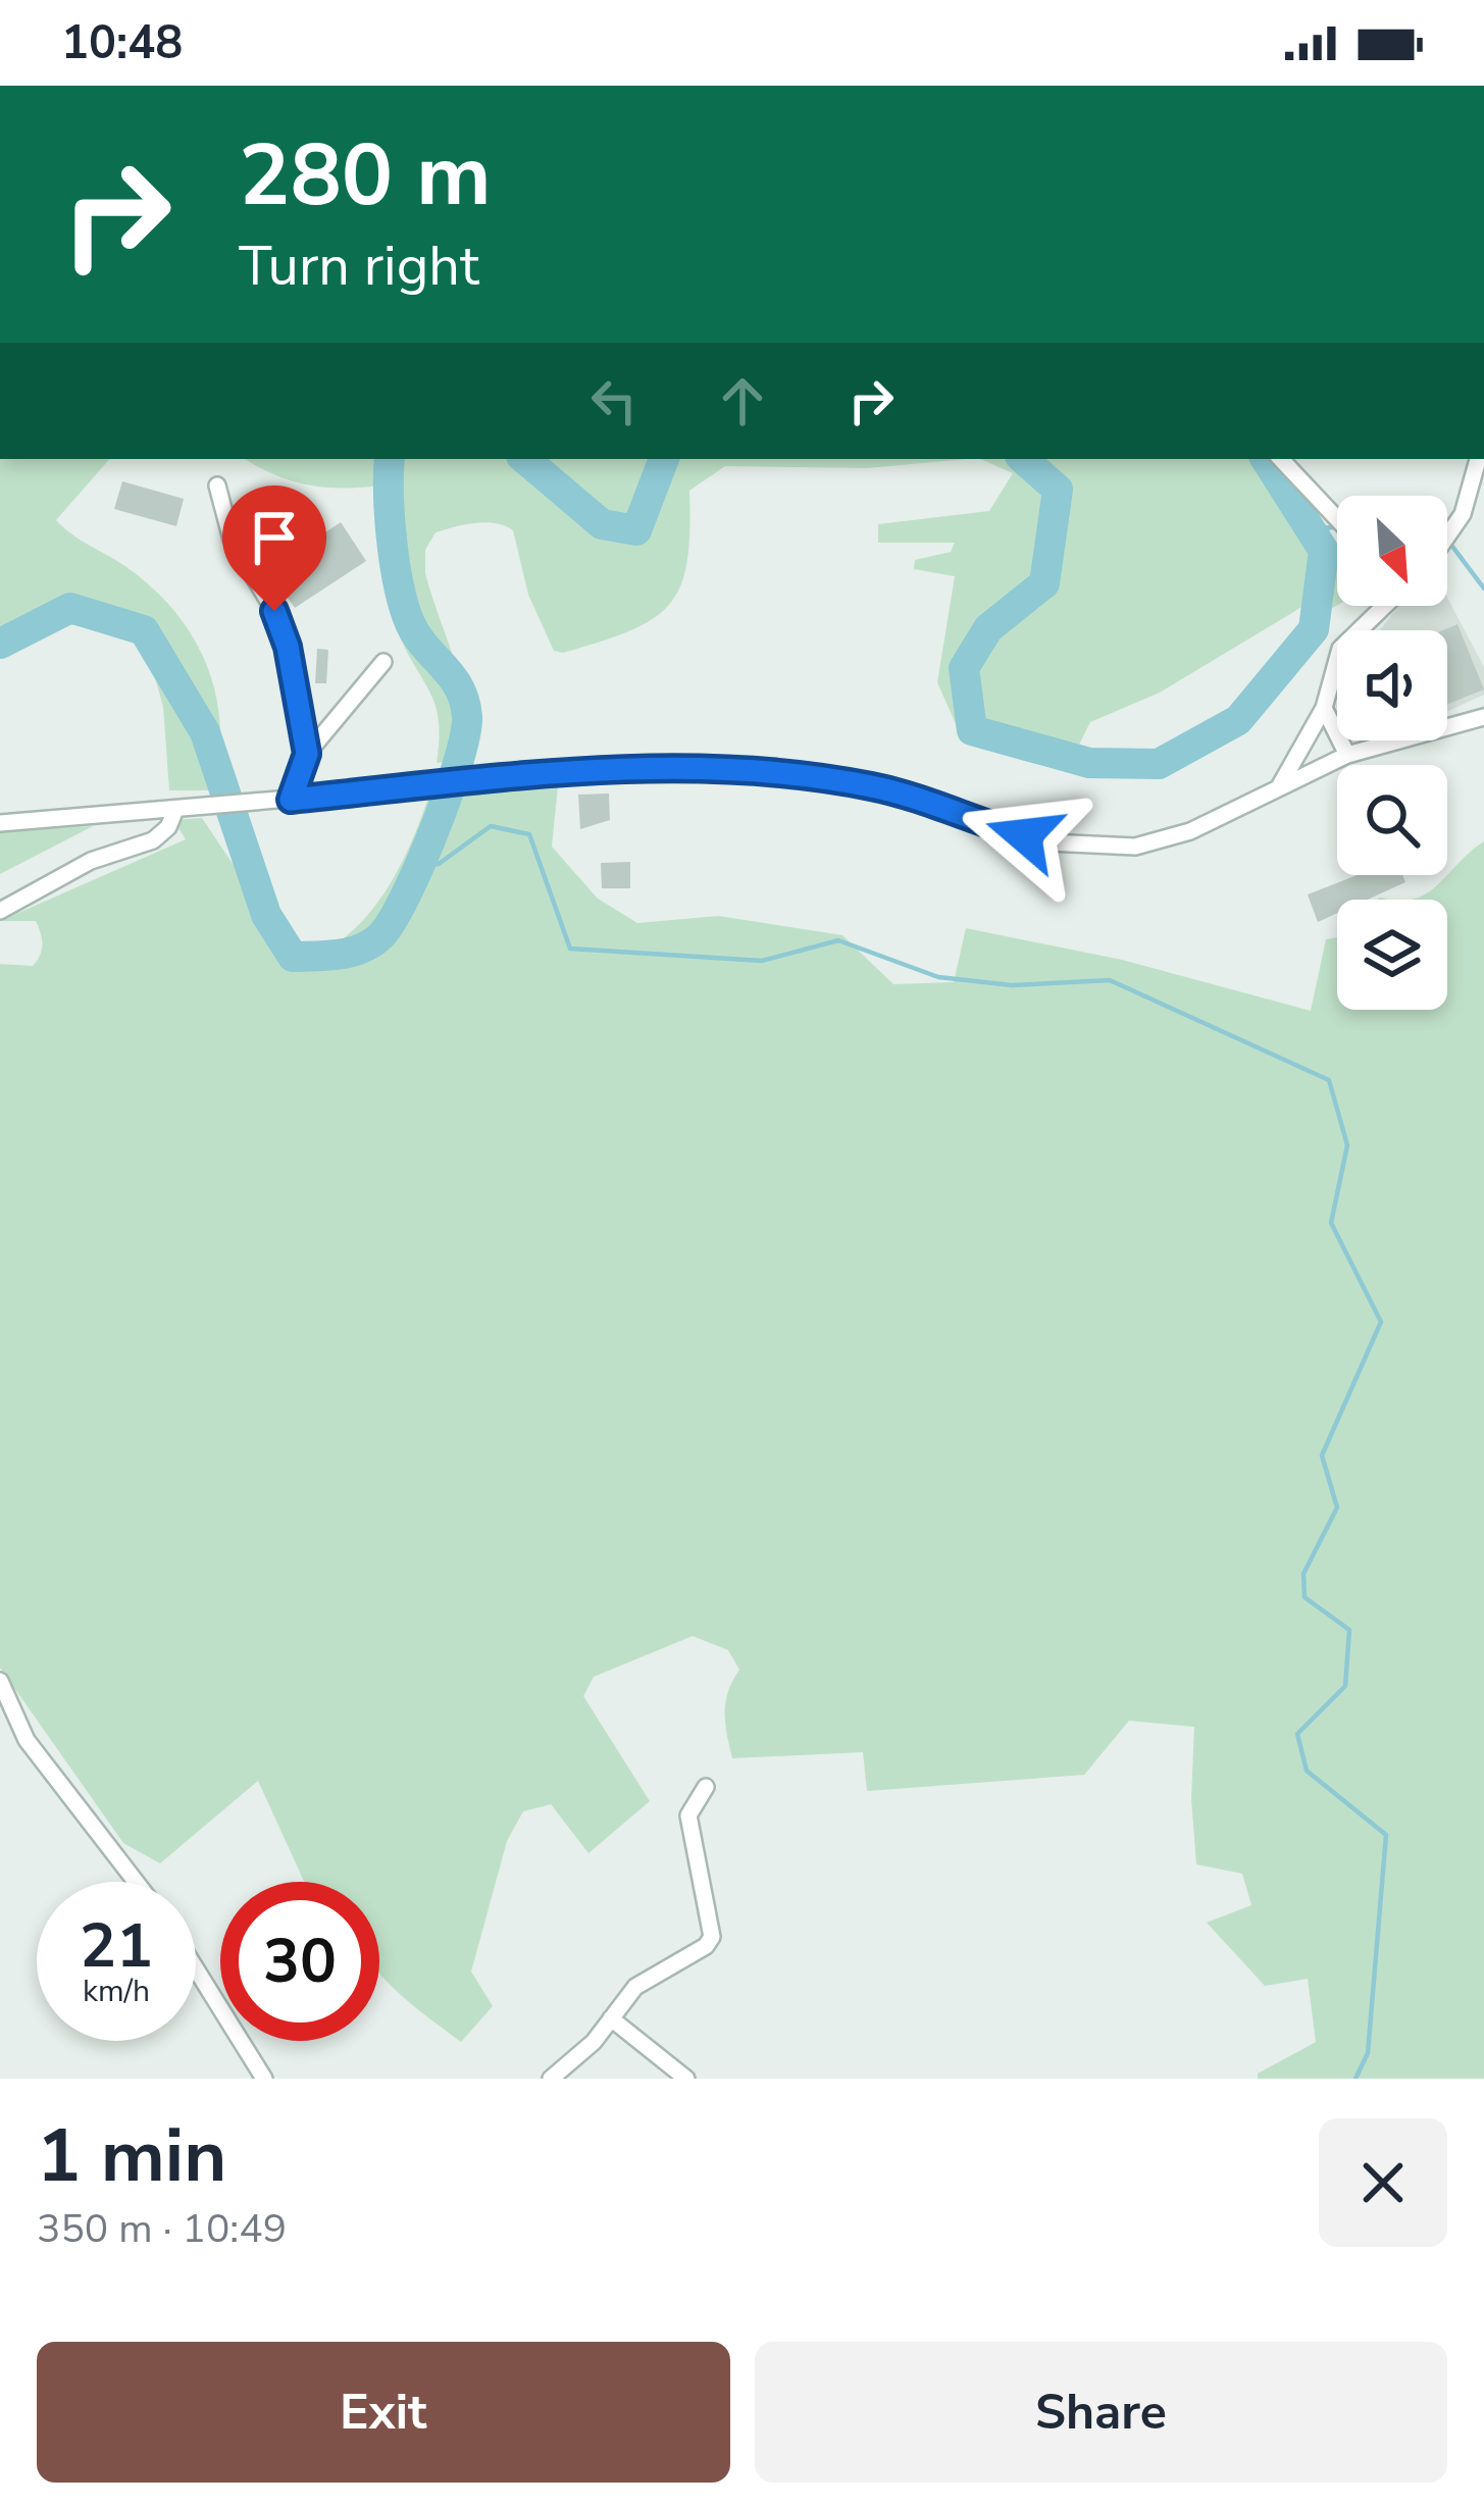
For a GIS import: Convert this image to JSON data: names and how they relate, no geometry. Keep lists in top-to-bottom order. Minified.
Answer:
{"north":"bottom right","page":{"status":"10:48","turn":["280 m","Turn right"],"speed":"21 km/h","limit":"30","heading":["1 min","350 m · 10:49"],"buttons":["Exit","Share"]}}
